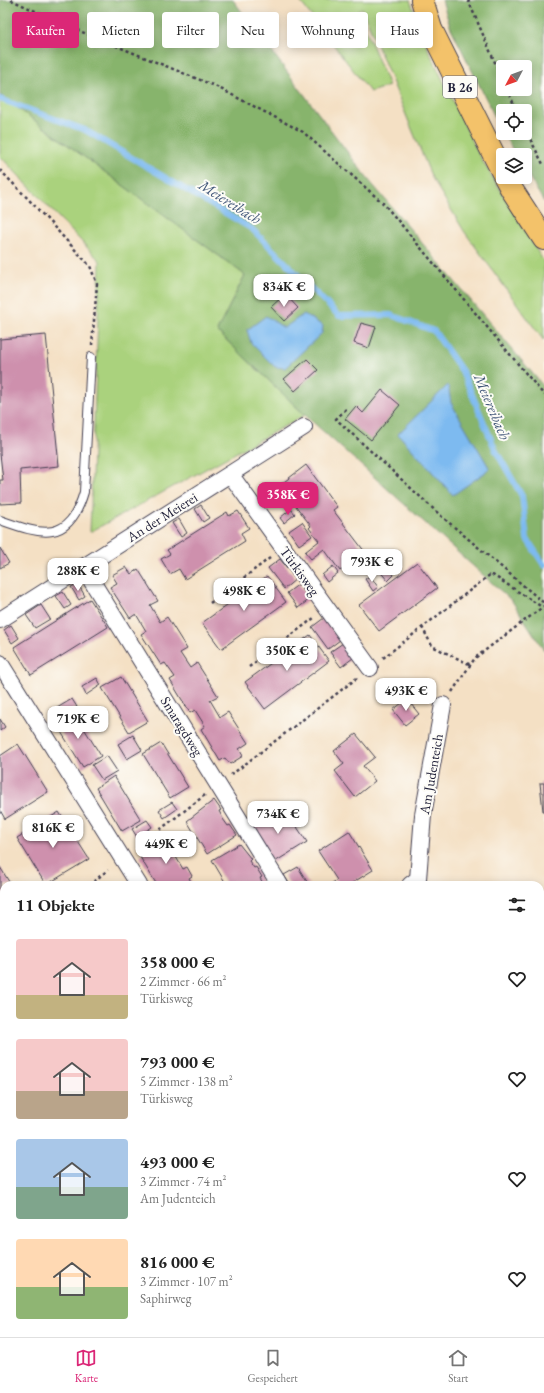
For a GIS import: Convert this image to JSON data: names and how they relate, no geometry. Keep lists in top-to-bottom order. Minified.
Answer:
{"streets":{"main road":["B 26"],"street":["An der Meierei","Türkisweg","Smaragdweg","Am Judenteich"]},"crossings":[["An der Meierei","Türkisweg"],["An der Meierei","Smaragdweg"]],"water":["Meiereibach"],"north":"bottom left","page":{"chip":["Kaufen","Mieten","Filter","Neu","Wohnung","Haus"],"price":["834K €","358K €","793K €","288K €","498K €","350K €","493K €","719K €","734K €","816K €","449K €"],"heading":"11 Objekte","list":[{"name":"358 000 €","note":"2 Zimmer · 66 m² · Türkisweg"},{"name":"793 000 €","note":"5 Zimmer · 138 m² · Türkisweg"},{"name":"493 000 €","note":"3 Zimmer · 74 m² · Am Judenteich"},{"name":"816 000 €","note":"3 Zimmer · 107 m² · Saphirweg"}],"tabs":["Karte","Gespeichert","Start"]}}
